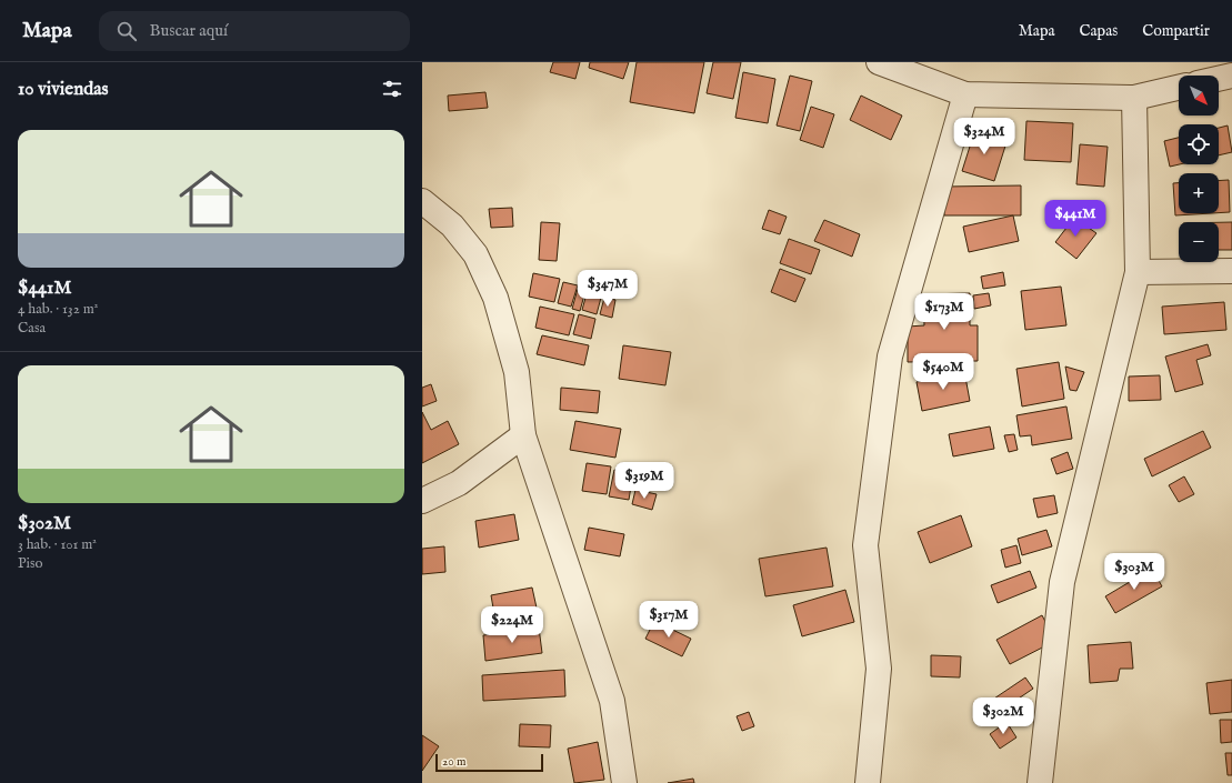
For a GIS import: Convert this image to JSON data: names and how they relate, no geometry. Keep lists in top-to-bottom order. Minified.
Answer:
{"scale_bar":"20 m","north":"bottom right","page":{"header":"Mapa","search":"Buscar aquí","nav":["Mapa","Capas","Compartir"],"heading":"10 viviendas","map_buttons":["+","−"],"list":[{"name":"$441M","note":"4 hab. · 132 m² · Casa"},{"name":"$302M","note":"3 hab. · 101 m² · Piso"}],"price":["$324M","$441M","$347M","$173M","$540M","$319M","$303M","$317M","$224M","$302M"],"scale":"20 m"}}
